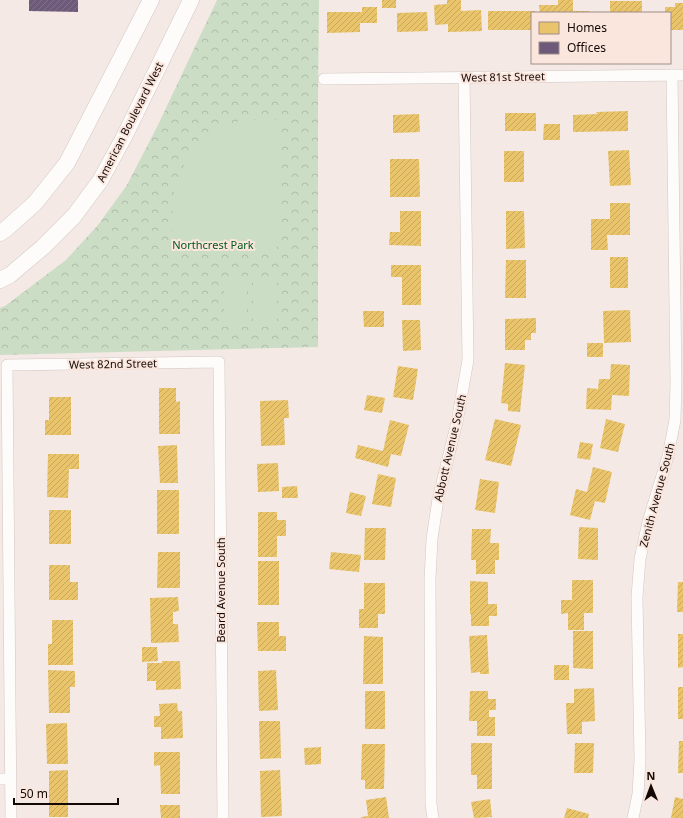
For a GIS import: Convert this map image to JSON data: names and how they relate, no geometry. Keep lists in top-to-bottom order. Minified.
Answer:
{"streets":{"main road":["American Boulevard West"],"street":["West 81st Street","West 82nd Street","Abbott Avenue South","Zenith Avenue South","Beard Avenue South"]},"crossings":[["West 81st Street","Abbott Avenue South"],["West 81st Street","Zenith Avenue South"],["West 82nd Street","Beard Avenue South"]],"parks":["Northcrest Park"],"legend":["Homes","Offices"],"scale_bar":"50 m","north":"top"}
